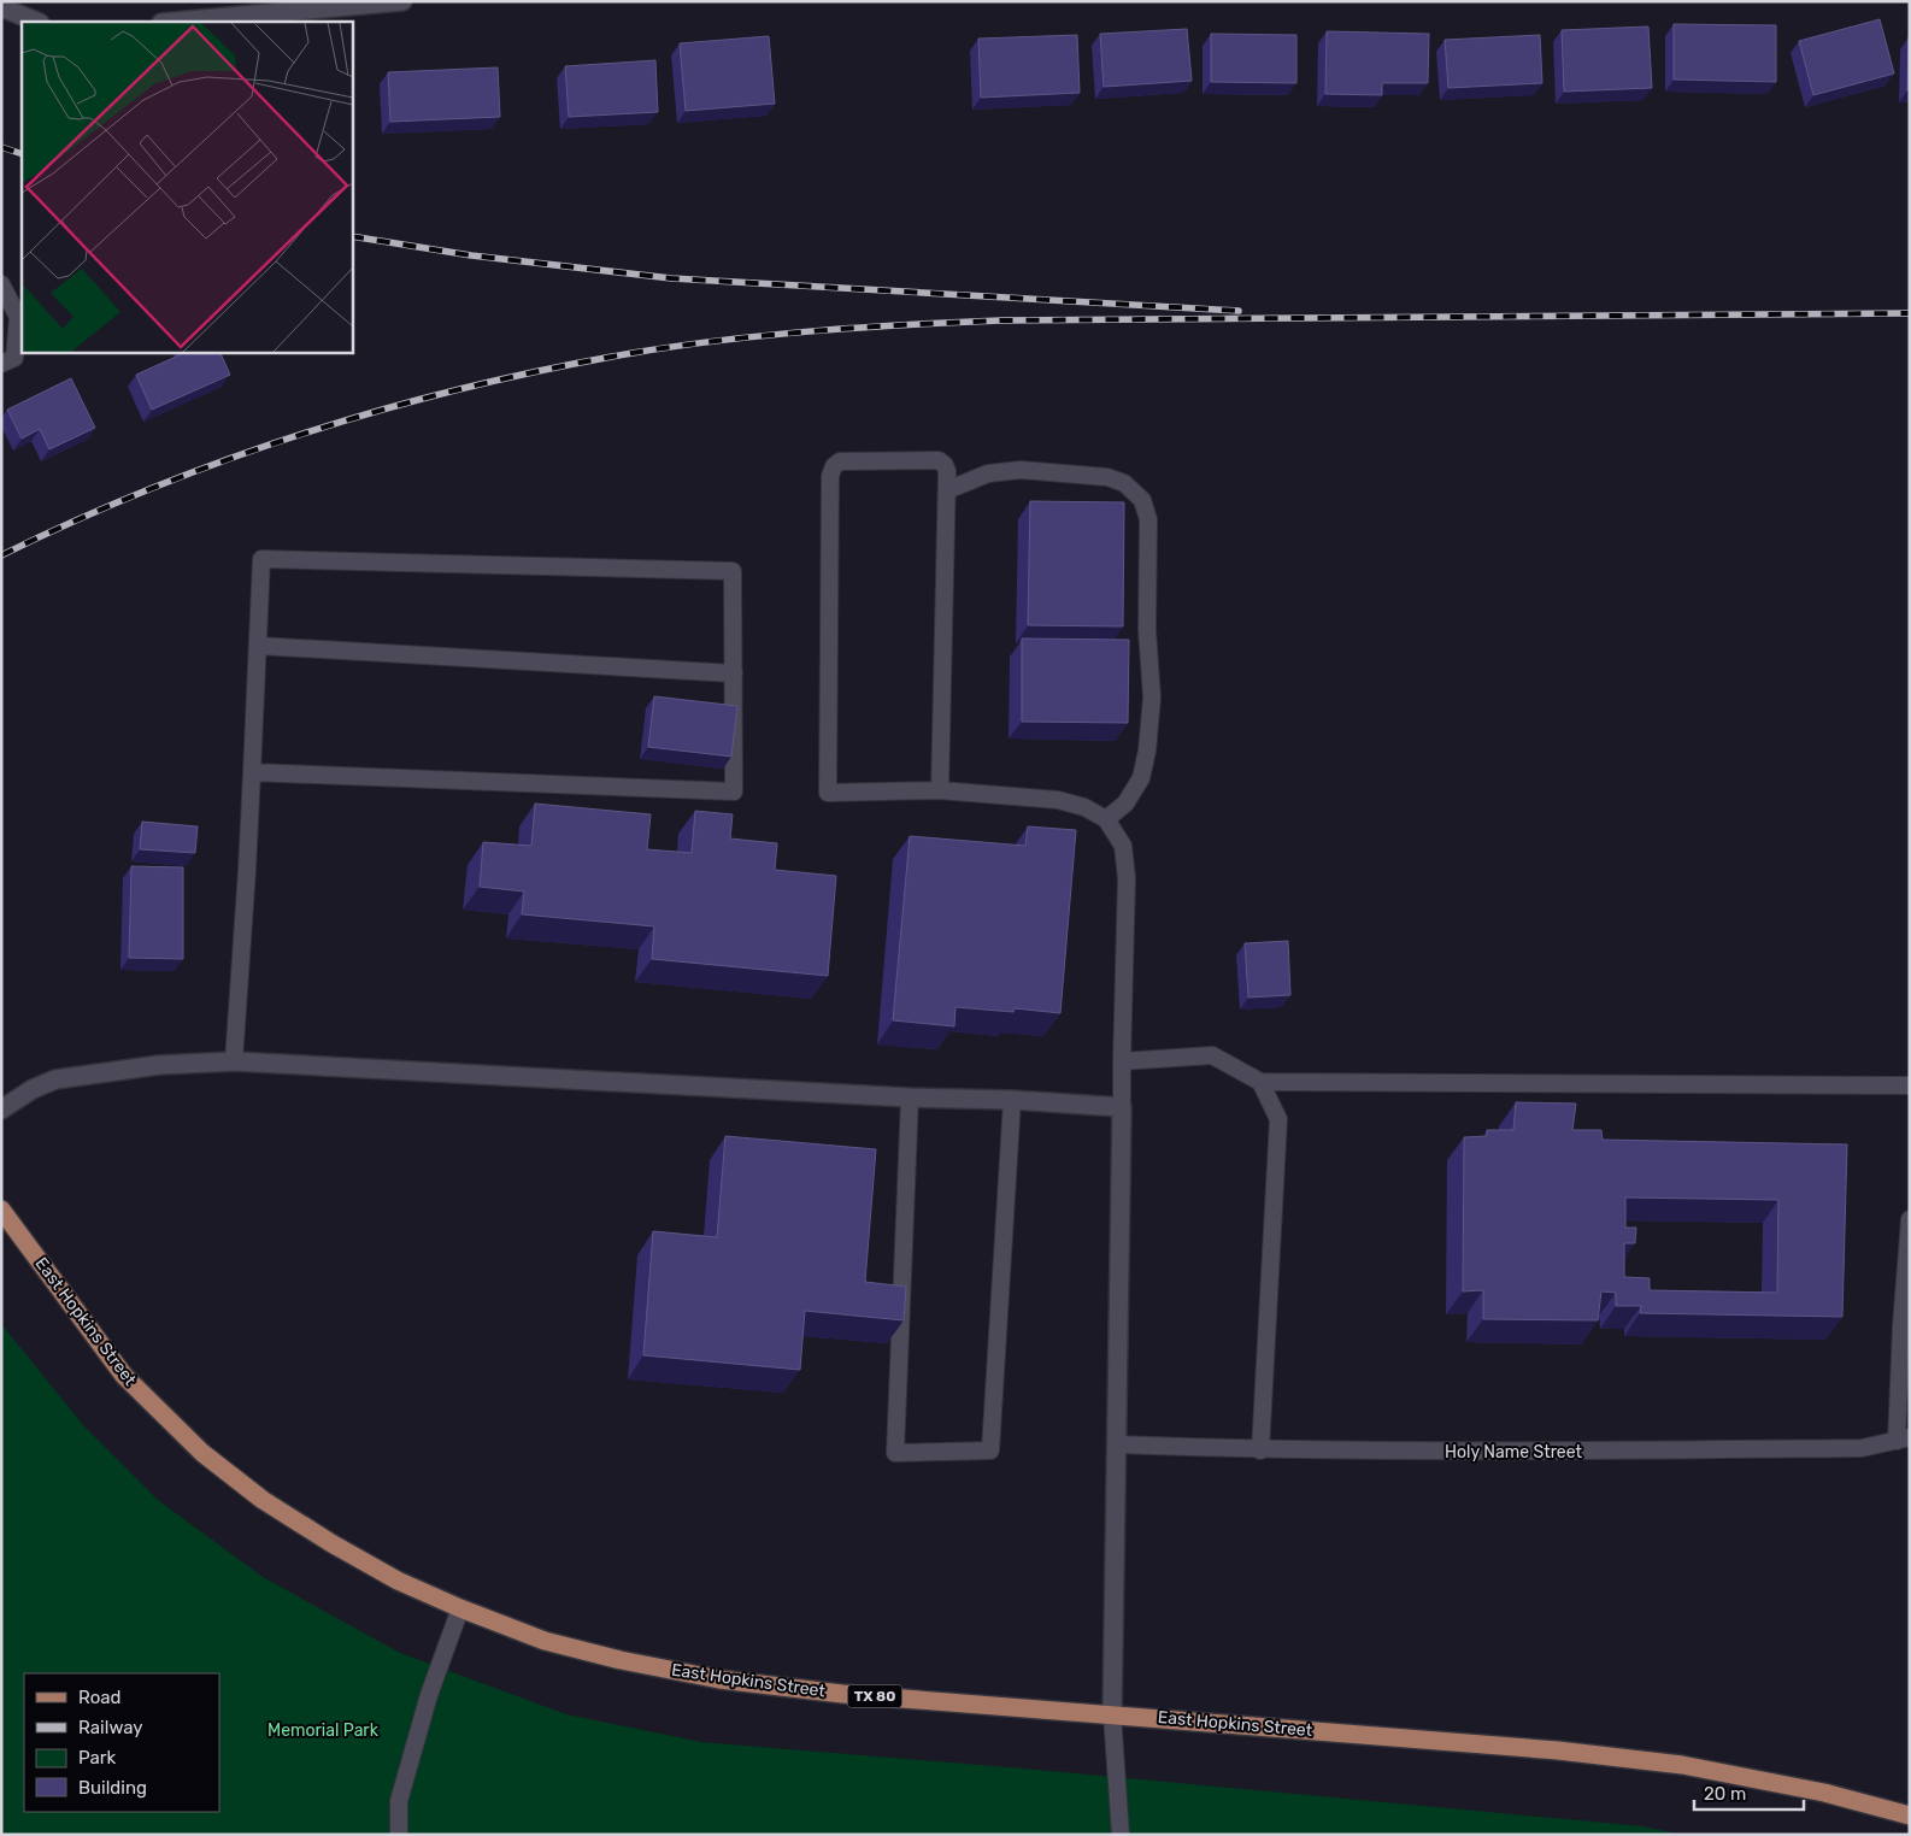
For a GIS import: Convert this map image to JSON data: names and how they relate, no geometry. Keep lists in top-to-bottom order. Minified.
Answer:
{"streets":{"main road":["East Hopkins Street","TX 80"],"lane":["Holy Name Street"]},"parks":["Memorial Park"],"legend":["Road","Railway","Park","Building"],"scale_bar":"20 m"}
